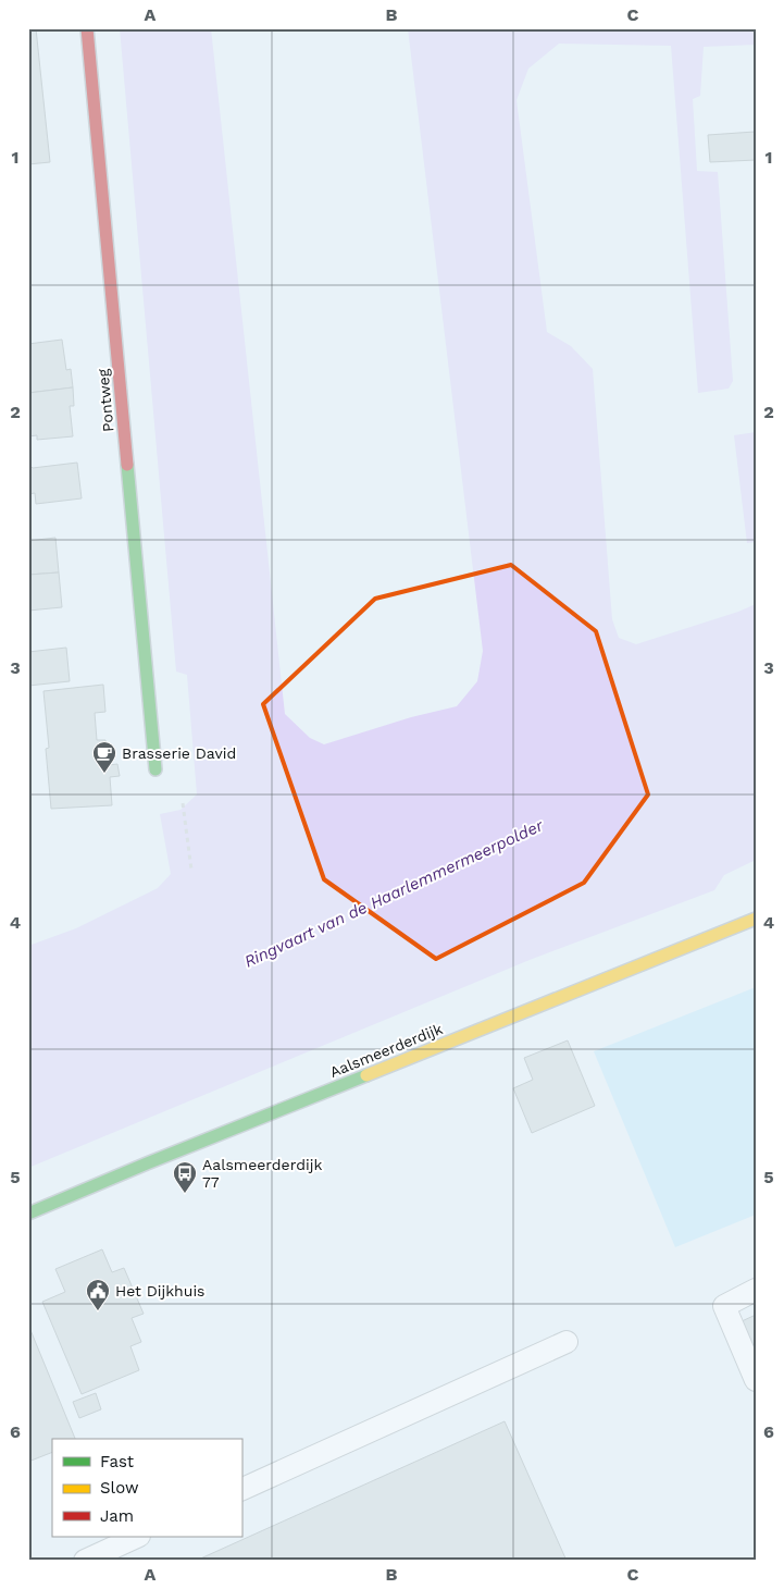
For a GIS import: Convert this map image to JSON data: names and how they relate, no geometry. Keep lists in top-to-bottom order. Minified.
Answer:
{"streets":{"street":["Pontweg","Aalsmeerderdijk"]},"water":["Ringvaart van de Haarlemmermeerpolder"],"places":{"cafe":["Brasserie David"],"bus stop":["Aalsmeerderdijk 77"],"public building":["Het Dijkhuis"]},"legend":["Fast","Slow","Jam"],"grid":{"columns":["A","B","C"],"rows":["1","2","3","4","5","6"]}}
